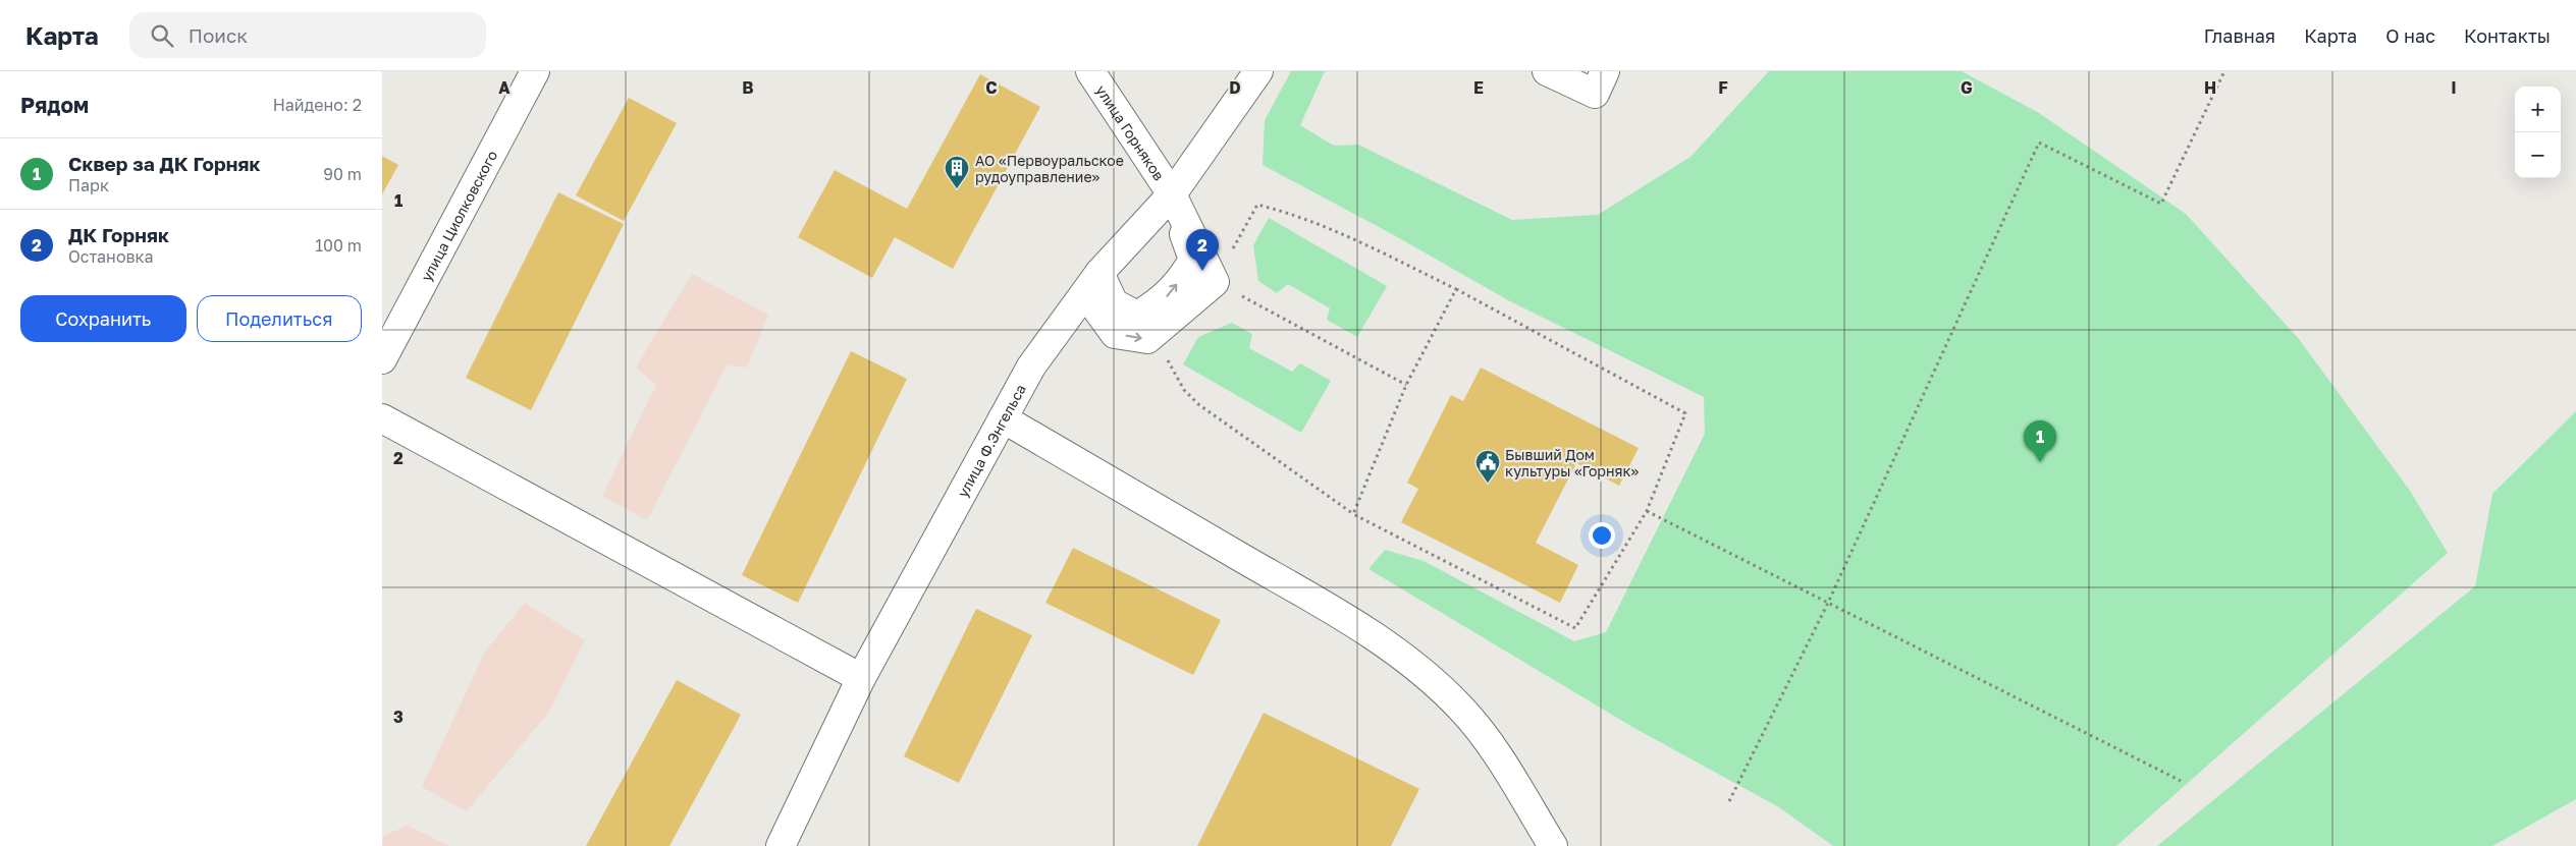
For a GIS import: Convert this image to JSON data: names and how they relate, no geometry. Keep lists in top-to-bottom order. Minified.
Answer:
{"streets":{"street":["улица Горняков","улица Циолковского","улица Ф.Энгельса"]},"crossings":[["улица Горняков","улица Ф.Энгельса"]],"places":{"building":["АО «Первоуральское рудоуправление»"],"public building":["Бывший Дом культуры «Горняк»"]},"page":{"header":"Карта","search":"Поиск","nav":["Главная","Карта","О нас","Контакты"],"heading":["Рядом","Найдено: 2"],"map_buttons":["+","−"],"list":[{"mark":"1","name":"Сквер за ДК Горняк","note":"Парк","value":"90 m"},{"mark":"2","name":"ДК Горняк","note":"Остановка","value":"100 m"}],"pins":["2","1"],"buttons":["Сохранить","Поделиться"]},"grid":{"columns":["A","B","C","D","E","F","G","H","I"],"rows":["1","2","3"]}}
